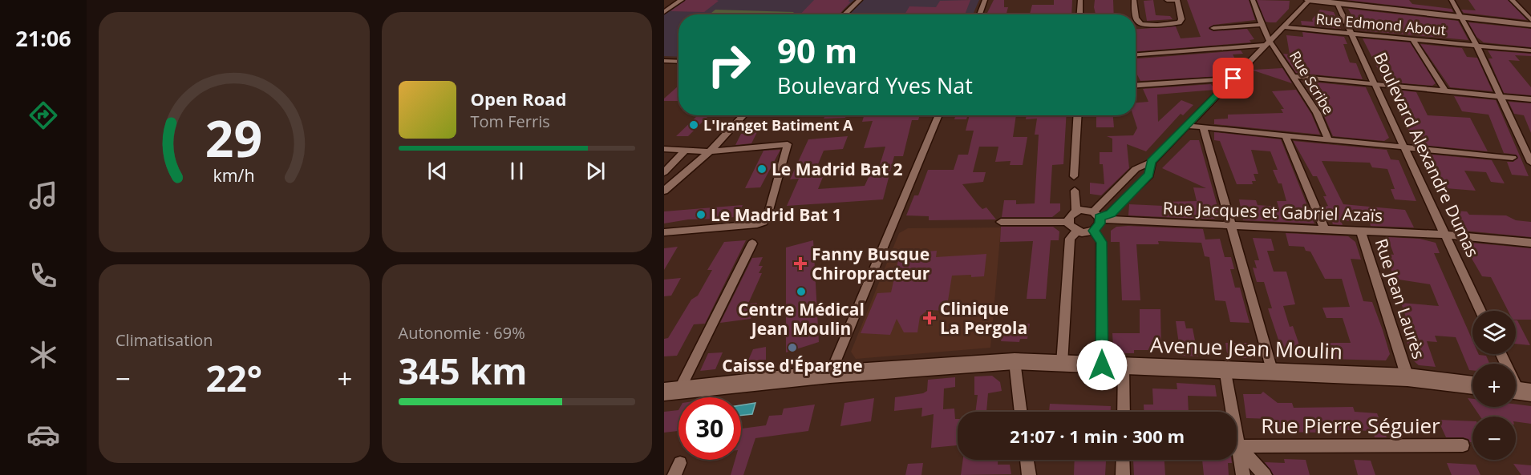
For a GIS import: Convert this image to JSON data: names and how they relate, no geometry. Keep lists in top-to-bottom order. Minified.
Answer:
{"streets":{"street":["Rue Edmond About","Rue Scribe","Boulevard Alexandre Dumas","Rue Jacques et Gabriel Azaïs","Rue Jean Laurès","Avenue Jean Moulin","Rue Pierre Séguier"]},"crossings":[["Rue Edmond About","Boulevard Alexandre Dumas"],["Boulevard Alexandre Dumas","Rue Jacques et Gabriel Azaïs"],["Rue Jacques et Gabriel Azaïs","Rue Jean Laurès"],["Rue Jean Laurès","Avenue Jean Moulin"]],"places":{"other":["L'Iranget Batiment A","Le Madrid Bat 2","Le Madrid Bat 1","Centre Médical Jean Moulin","Caisse d'Épargne"],"health":["Fanny Busque Chiropracteur","Clinique La Pergola"]},"page":{"tabs":"21:06","turn":["90 m","Boulevard Yves Nat"],"song":["Open Road","Tom Ferris"],"tile":["Climatisation",["Autonomie · 69%","345 km"]],"map_buttons":["+","−"],"heat":["−","22°","+"],"limit":"30","trip":"21:07 · 1 min · 300 m","gauge":["29","km/h"]}}
